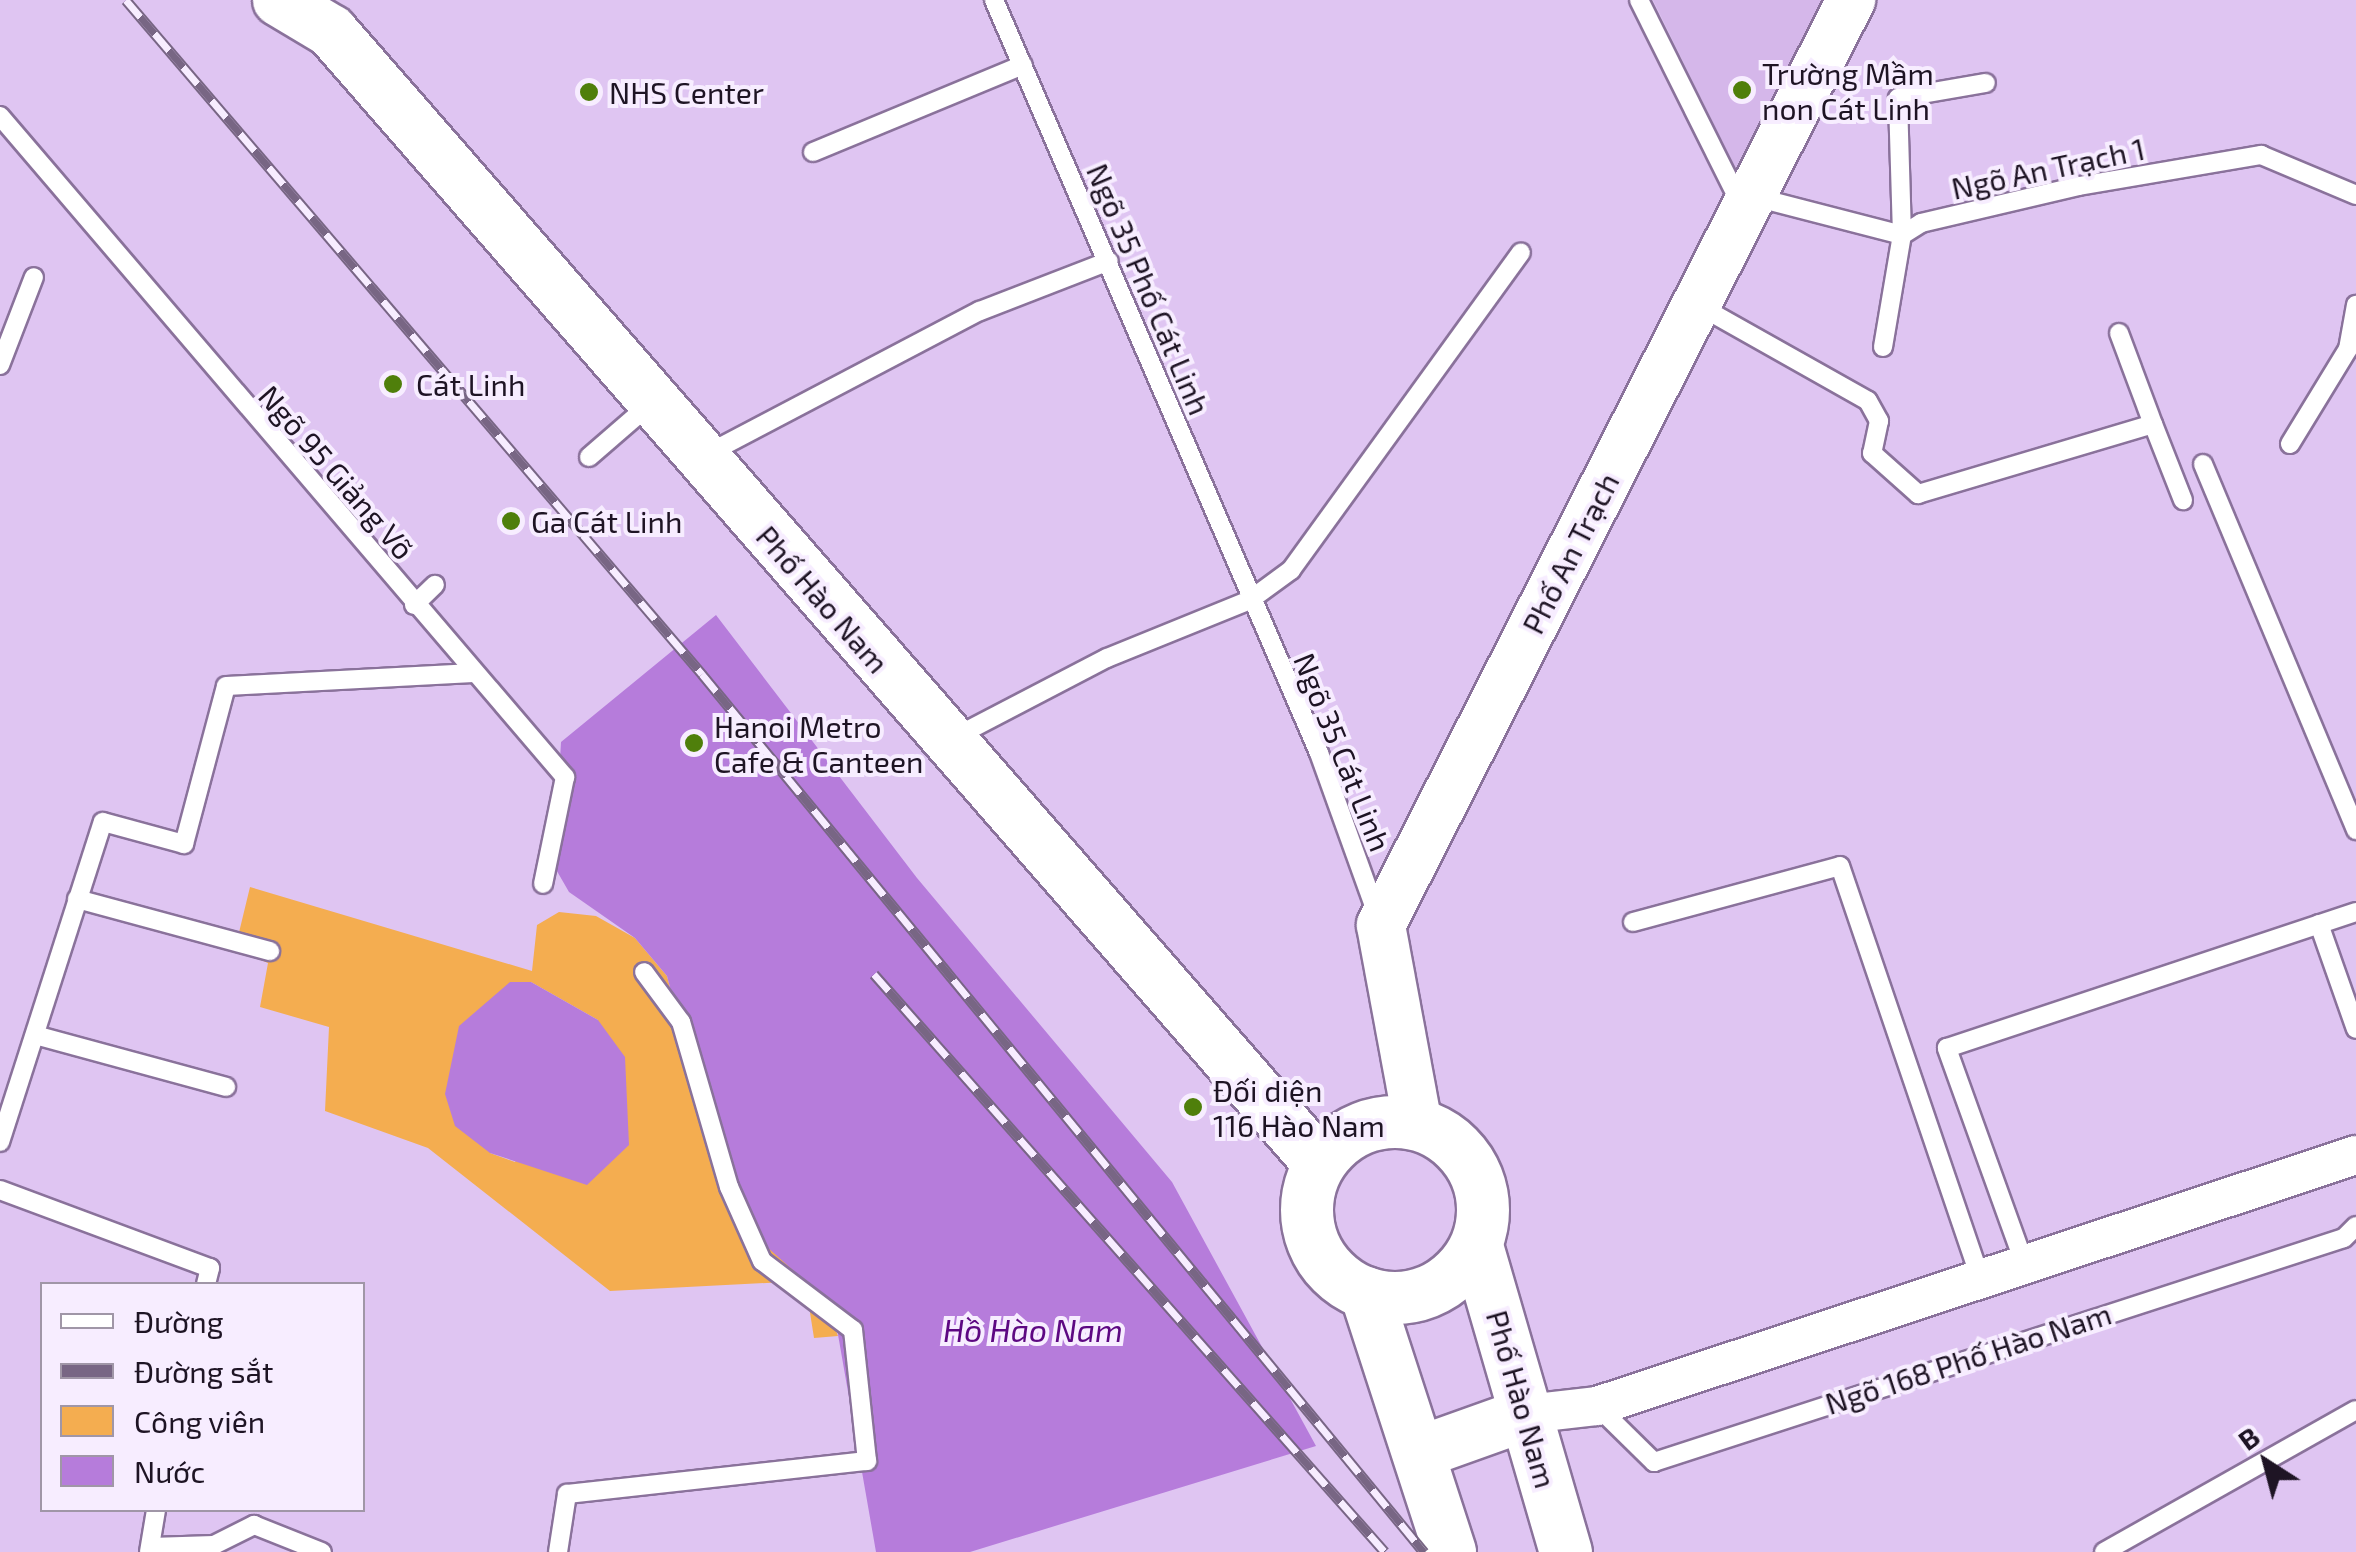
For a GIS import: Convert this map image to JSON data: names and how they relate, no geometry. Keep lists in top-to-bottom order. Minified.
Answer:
{"streets":{"main road":["Phố Hào Nam"],"street":["Phố An Trạch"],"lane":["Ngõ An Trạch 1","Ngõ 35 Phố Cát Linh","Ngõ 95 Giảng Võ","Ngõ 35 Cát Linh","Ngõ 168 Phố Hào Nam"]},"crossings":[["Ngõ 35 Phố Cát Linh","Ngõ 35 Cát Linh"],["Phố An Trạch","Ngõ 35 Cát Linh"]],"water":["Hồ Hào Nam"],"places":["Trường Mầm non Cát Linh","NHS Center","Cát Linh","Ga Cát Linh","Hanoi Metro Cafe & Canteen","Đối diện 116 Hào Nam"],"legend":["Đường","Đường sắt","Công viên","Nước"],"north":"top left"}
